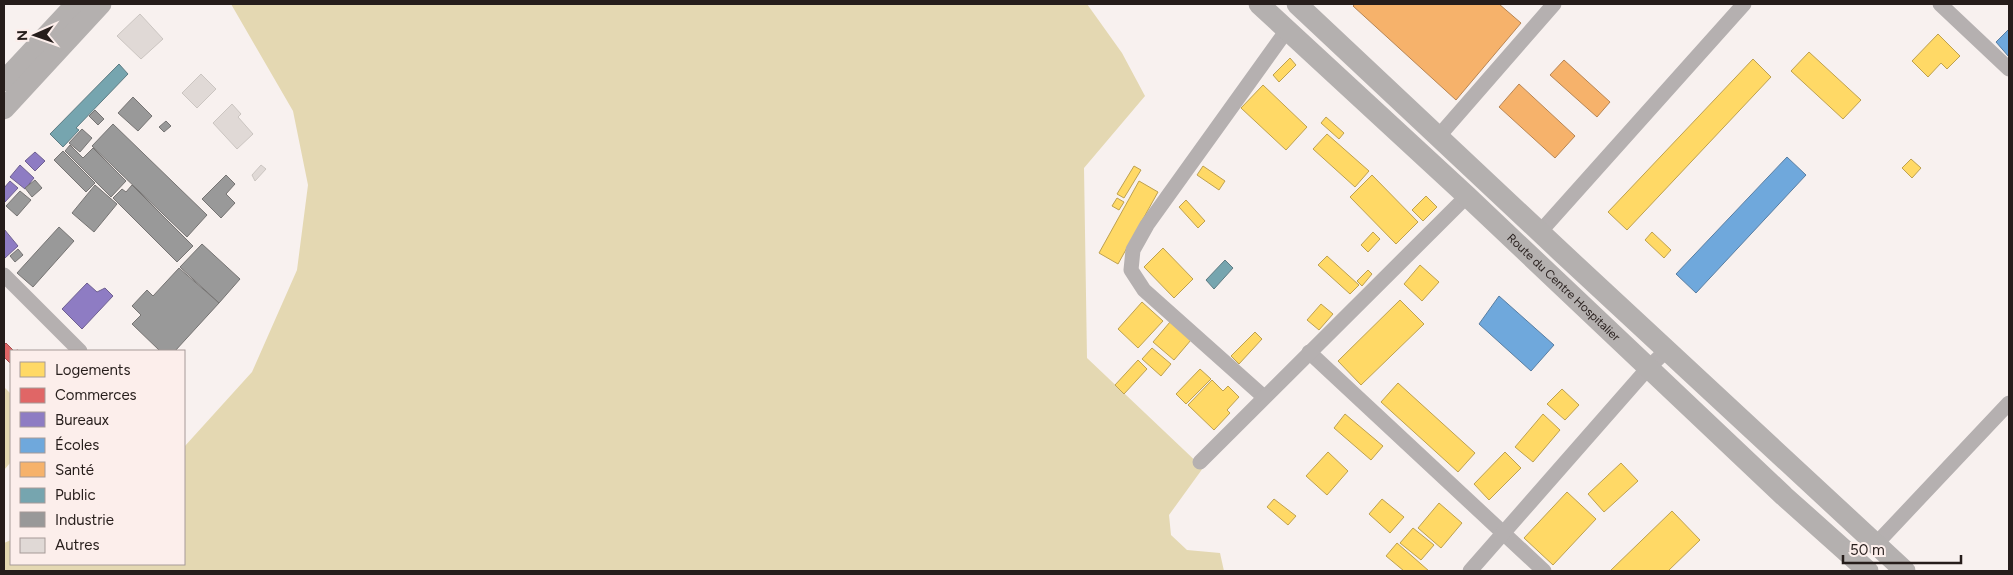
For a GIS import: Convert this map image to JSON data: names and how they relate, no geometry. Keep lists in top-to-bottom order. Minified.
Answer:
{"streets":{"street":["Route du Centre Hospitalier"]},"legend":["Logements","Commerces","Bureaux","Écoles","Santé","Public","Industrie","Autres"],"scale_bar":"50 m","north":"left"}
